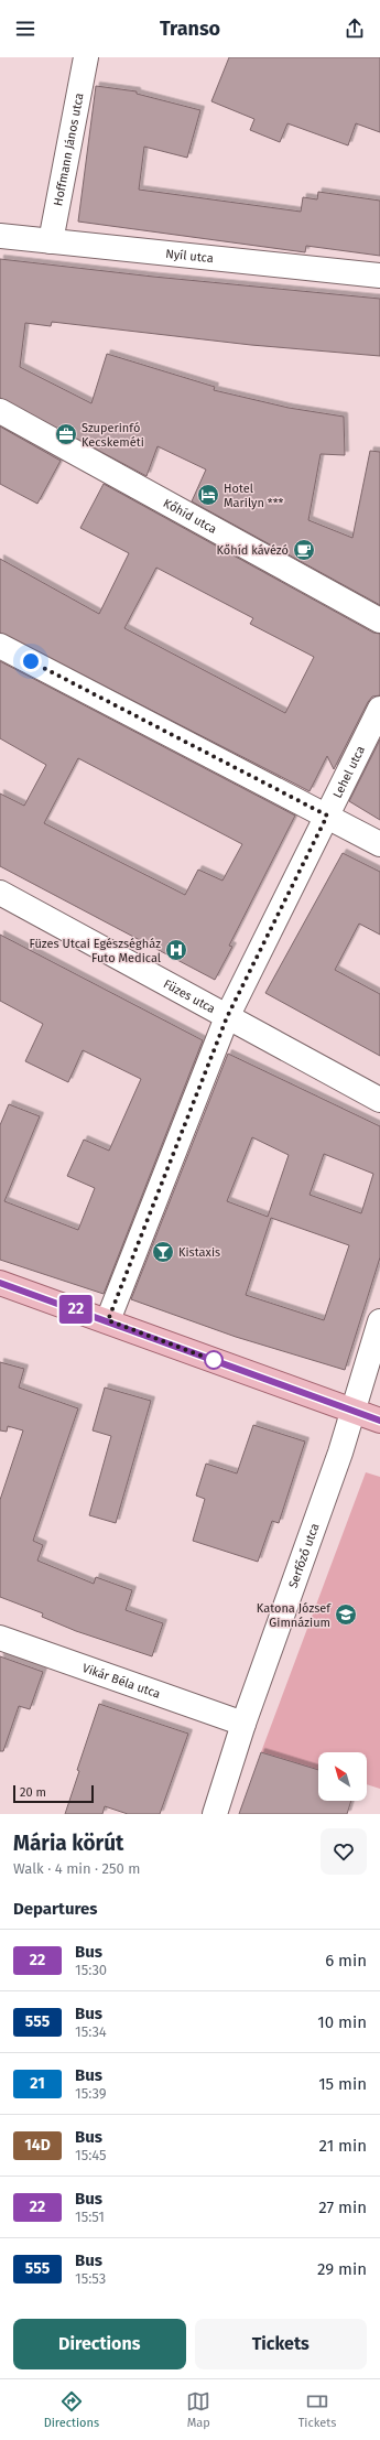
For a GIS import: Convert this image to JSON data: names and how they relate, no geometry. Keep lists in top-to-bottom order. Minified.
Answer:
{"streets":{"street":["Hoffmann János utca","Nyíl utca","Kőhíd utca","Lehel utca","Füzes utca","Serfőző utca","Vikár Béla utca"]},"crossings":[["Hoffmann János utca","Nyíl utca"],["Lehel utca","Füzes utca"],["Serfőző utca","Vikár Béla utca"]],"places":{"office":["Szuperinfó Kecskeméti"],"hotel":["Hotel Marilyn ***"],"cafe":["Kőhíd kávézó"],"hospital":["Füzes Utcai Egészségház Futo Medical"],"bar":["Kistaxis"],"school or university":["Katona József Gimnázium"]},"lines":["bus line 22"],"scale_bar":"20 m","north":"top left","page":{"header":"Transo","on_map":"22","scale":"20 m","heading":[["Mária körút","Walk · 4 min · 250 m"],"Departures"],"list":[{"mark":"22","name":"Bus","note":"15:30","value":"6 min"},{"mark":"555","name":"Bus","note":"15:34","value":"10 min"},{"mark":"21","name":"Bus","note":"15:39","value":"15 min"},{"mark":"14D","name":"Bus","note":"15:45","value":"21 min"},{"mark":"22","name":"Bus","note":"15:51","value":"27 min"},{"mark":"555","name":"Bus","note":"15:53","value":"29 min"}],"buttons":["Directions","Tickets"],"tabs":["Directions","Map","Tickets"]}}
